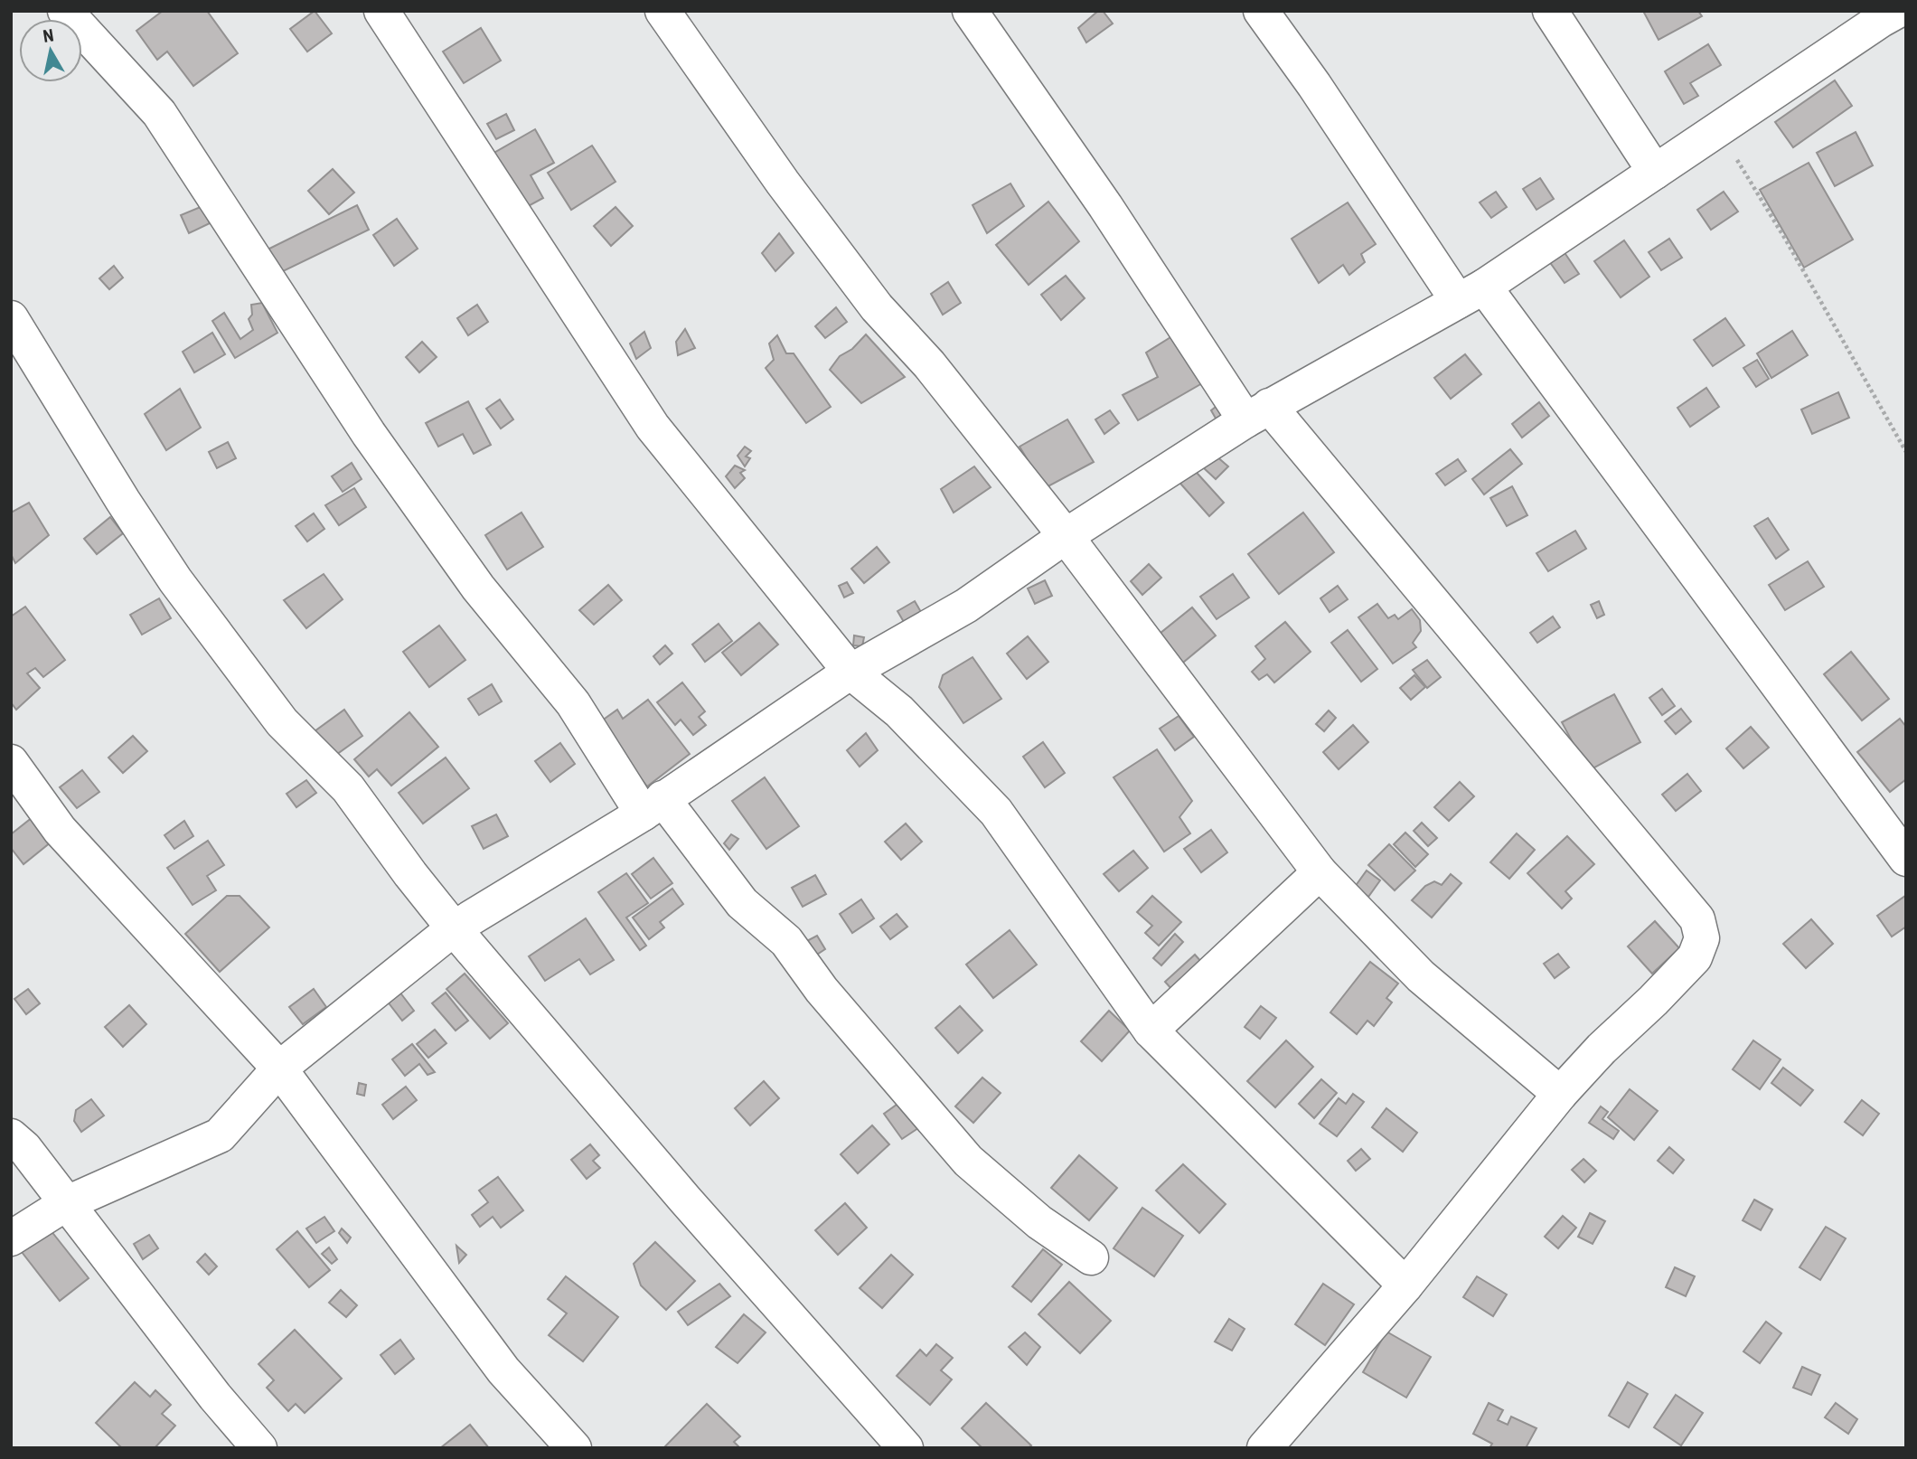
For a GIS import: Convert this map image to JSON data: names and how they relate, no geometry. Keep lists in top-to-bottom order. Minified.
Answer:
{"north":"top"}
